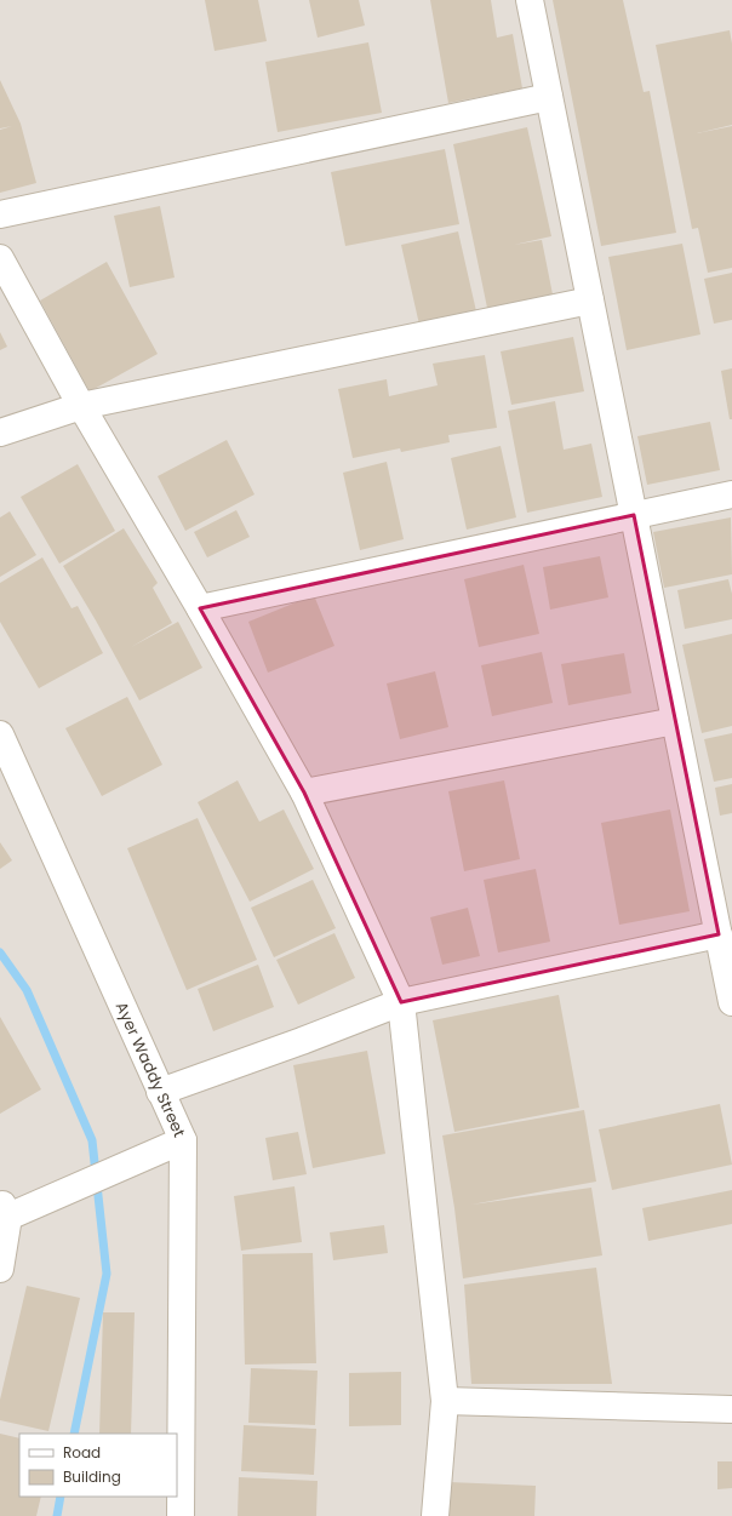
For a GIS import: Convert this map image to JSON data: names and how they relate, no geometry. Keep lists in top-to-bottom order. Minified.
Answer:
{"streets":{"street":["Ayer Waddy Street"]},"legend":["Road","Building"]}
